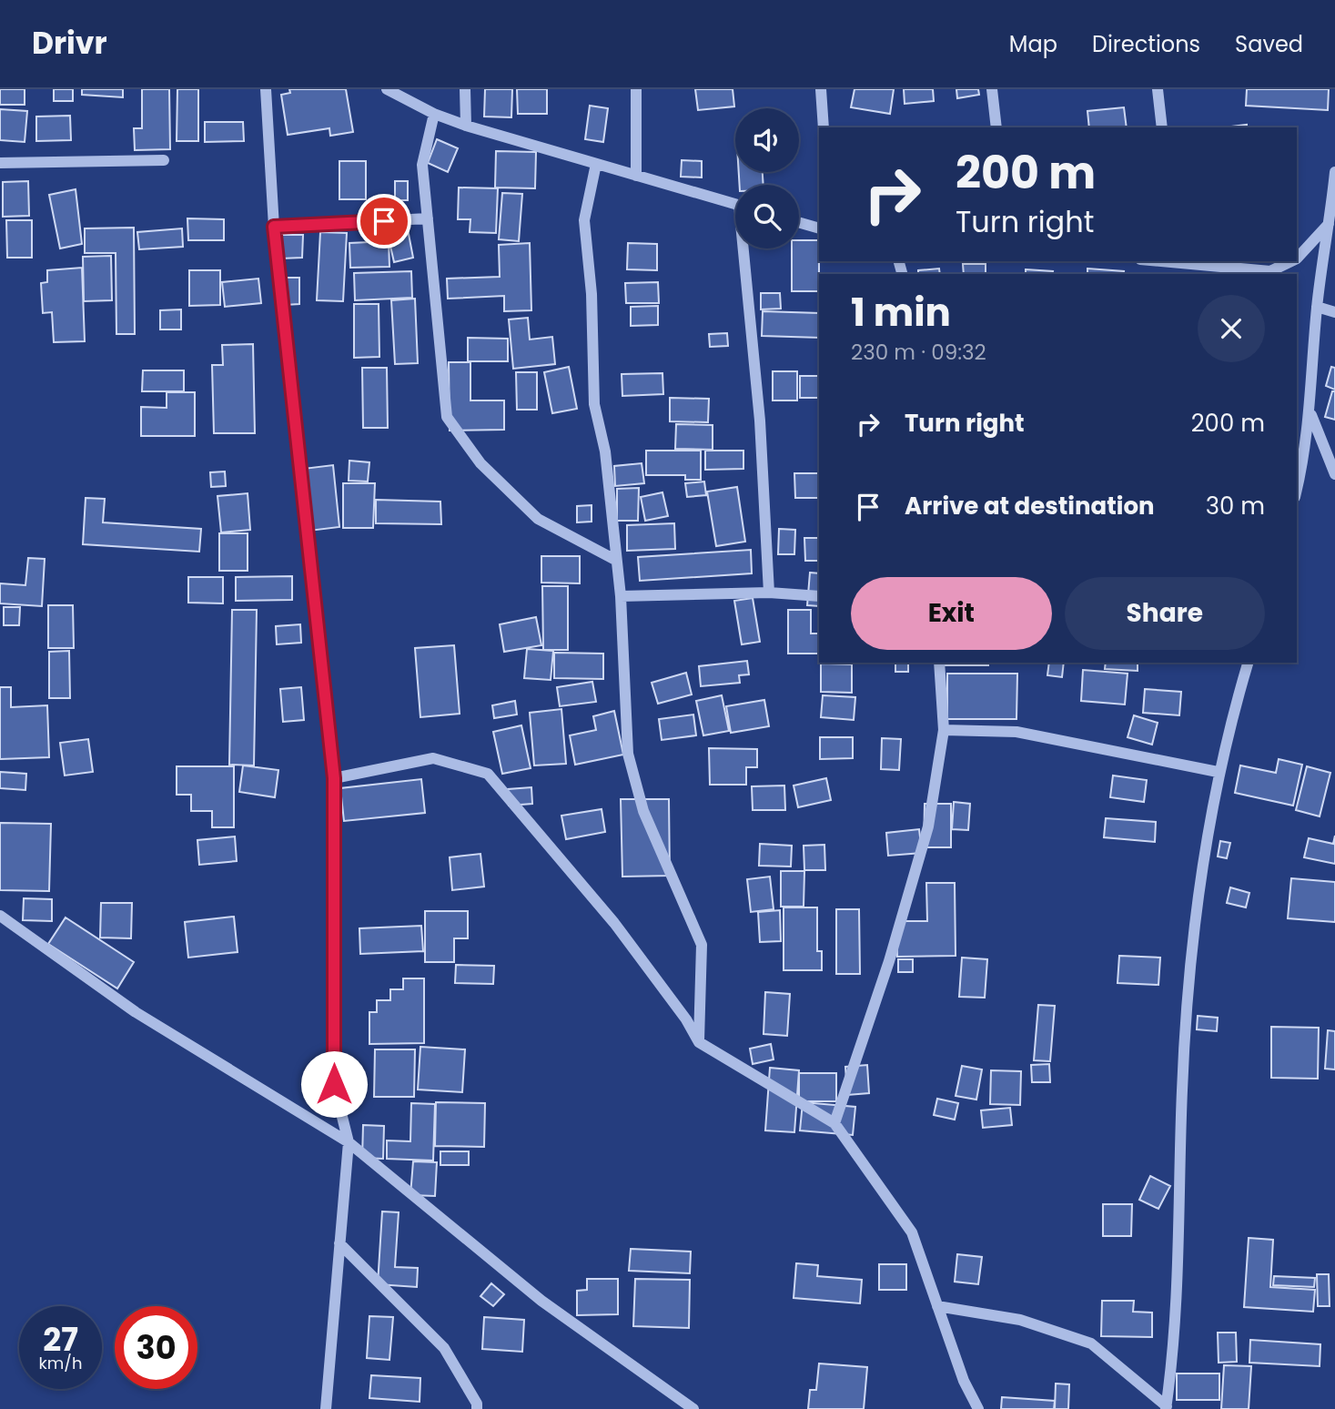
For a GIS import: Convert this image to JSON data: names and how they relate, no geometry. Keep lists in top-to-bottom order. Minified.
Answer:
{"page":{"header":"Drivr","nav":["Map","Directions","Saved"],"turn":["200 m","Turn right"],"heading":["1 min","230 m · 09:32"],"list":[{"name":"Turn right","value":"200 m"},{"name":"Arrive at destination","value":"30 m"}],"buttons":["Exit","Share"],"speed":"27 km/h","limit":"30"}}
